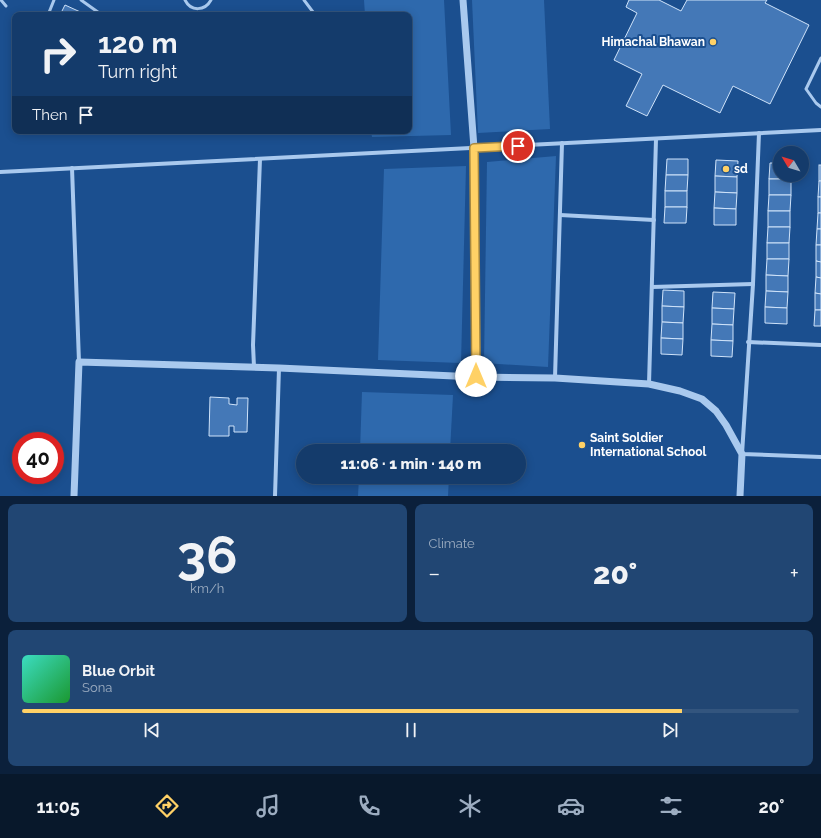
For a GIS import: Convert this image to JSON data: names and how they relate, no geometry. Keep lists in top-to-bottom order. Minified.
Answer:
{"places":["Himachal Bhawan","sd","Saint Soldier International School"],"north":"top left","page":{"turn":["120 m","Turn right"],"then":"Then","limit":"40","trip":"11:06 · 1 min · 140 m","tile":[["36","km/h"],"Climate"],"heat":["−","20°","+"],"song":["Blue Orbit","Sona"],"tabs":["11:05","20°"]}}
